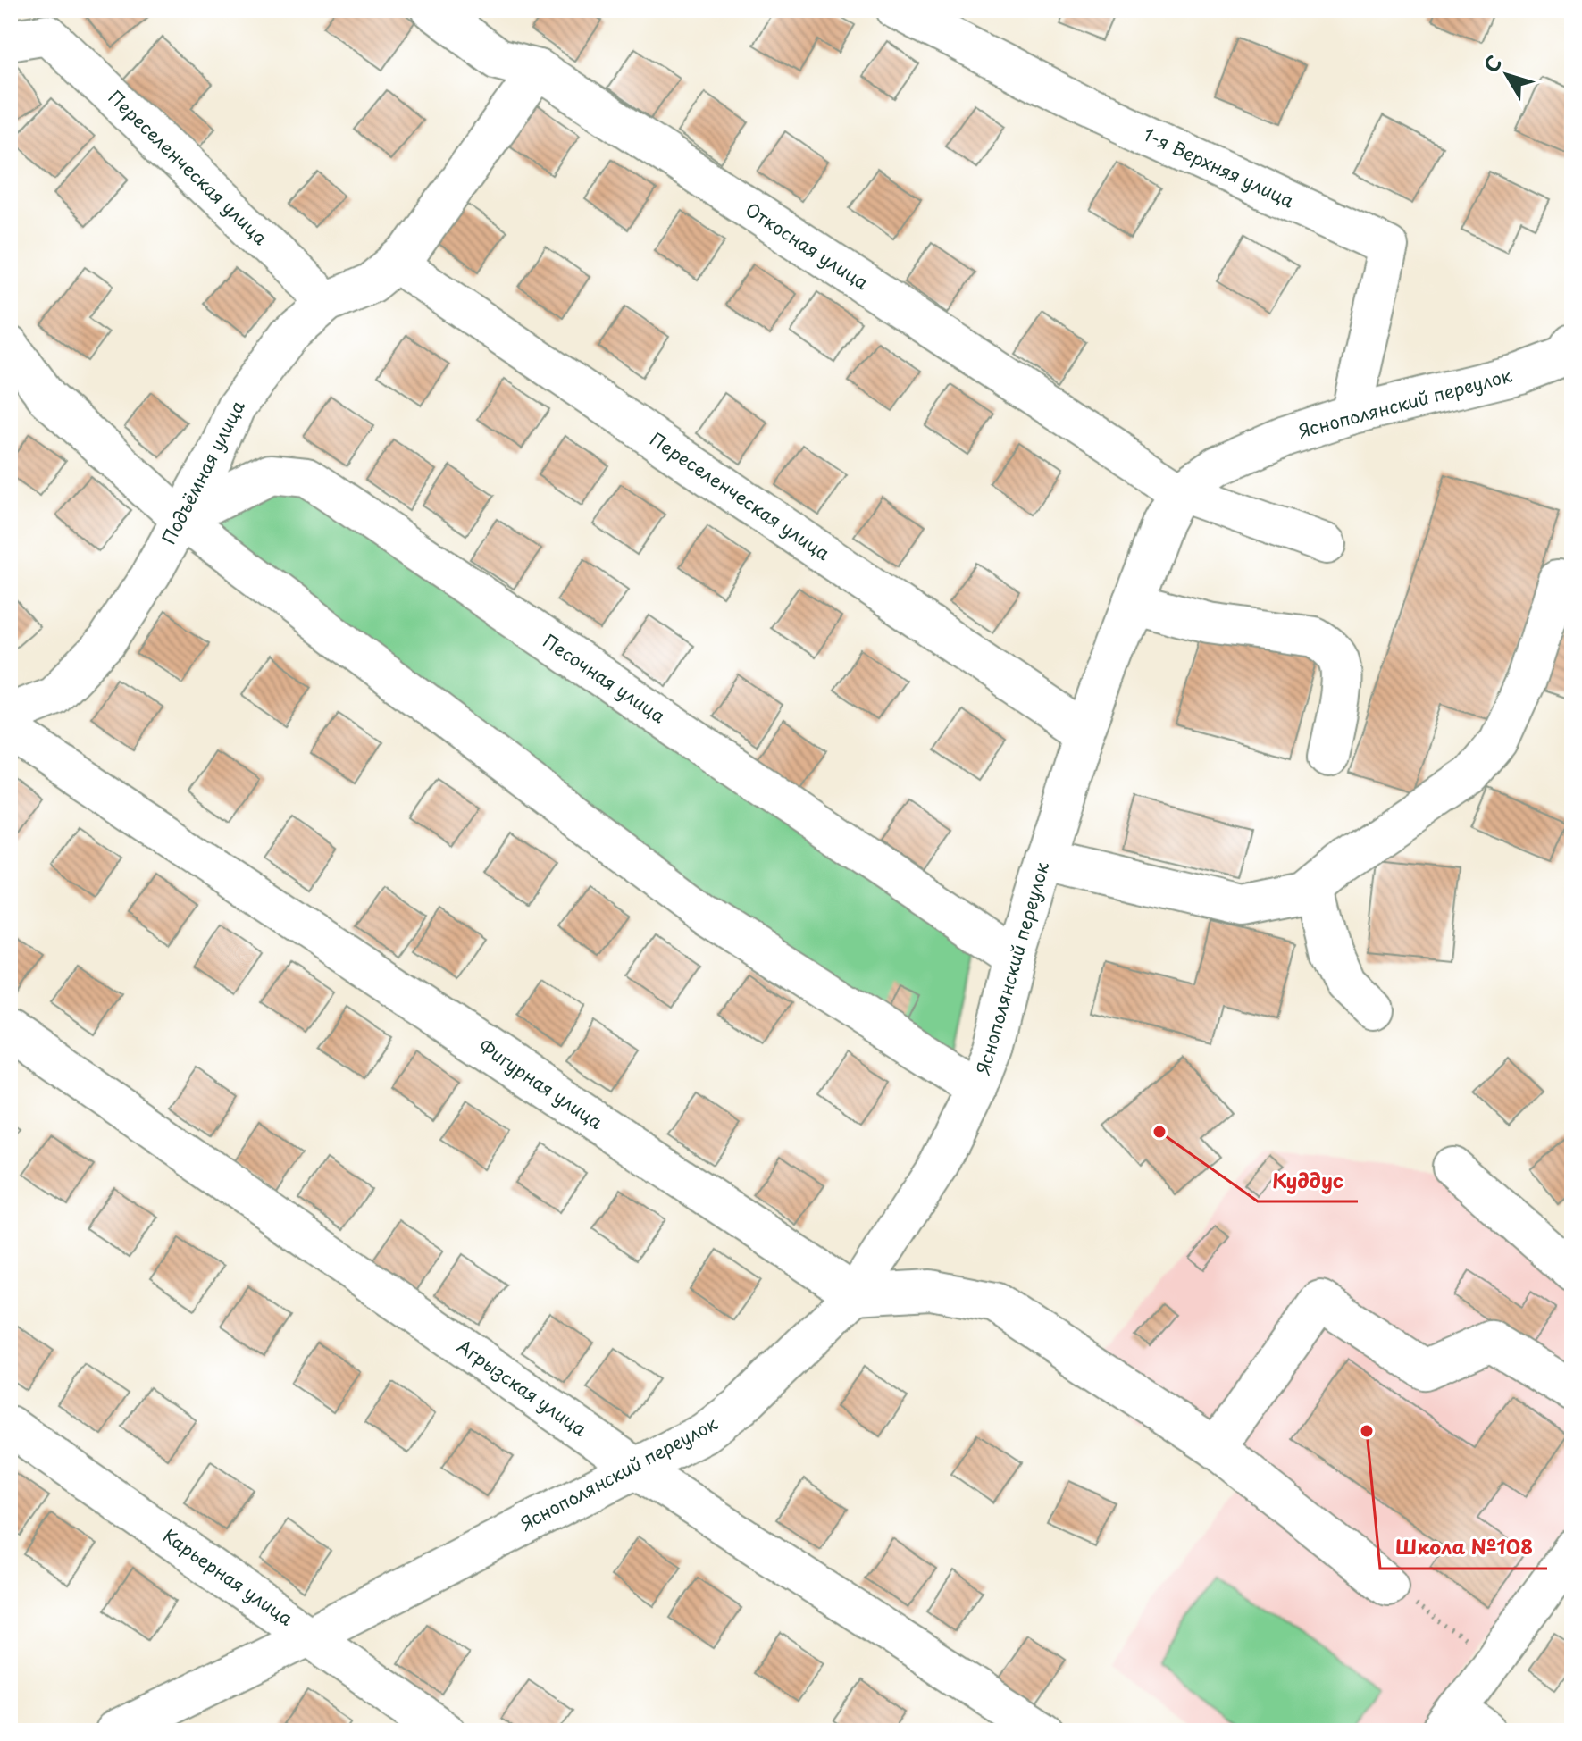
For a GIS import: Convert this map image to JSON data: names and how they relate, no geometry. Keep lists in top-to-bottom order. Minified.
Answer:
{"streets":{"street":["Переселенческая улица","1-я Верхняя улица","Откосная улица","Яснополянский переулок","Подъёмная улица","Песочная улица","Фигурная улица","Агрызская улица","Карьерная улица"]},"crossings":[["Переселенческая улица","Яснополянский переулок"],["Переселенческая улица","Подъёмная улица"],["1-я Верхняя улица","Яснополянский переулок"],["Откосная улица","Яснополянский переулок"],["Откосная улица","Подъёмная улица"],["Яснополянский переулок","Песочная улица"],["Яснополянский переулок","Фигурная улица"],["Яснополянский переулок","Агрызская улица"],["Яснополянский переулок","Карьерная улица"],["Подъёмная улица","Песочная улица"]],"places":["Куддус","Школа №108"],"north":"top left"}
